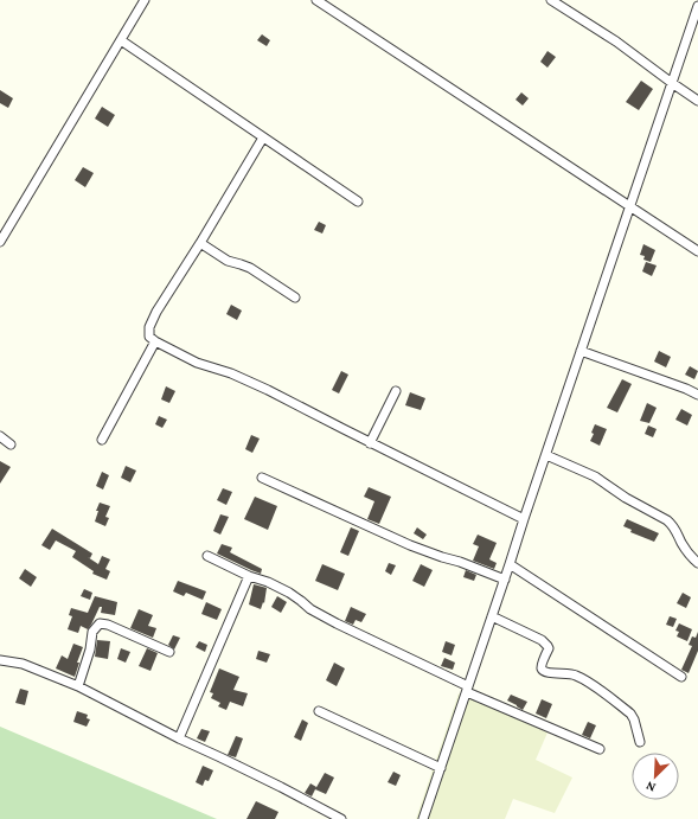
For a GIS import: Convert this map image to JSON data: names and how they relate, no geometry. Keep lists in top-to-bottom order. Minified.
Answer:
{"north":"bottom left"}
